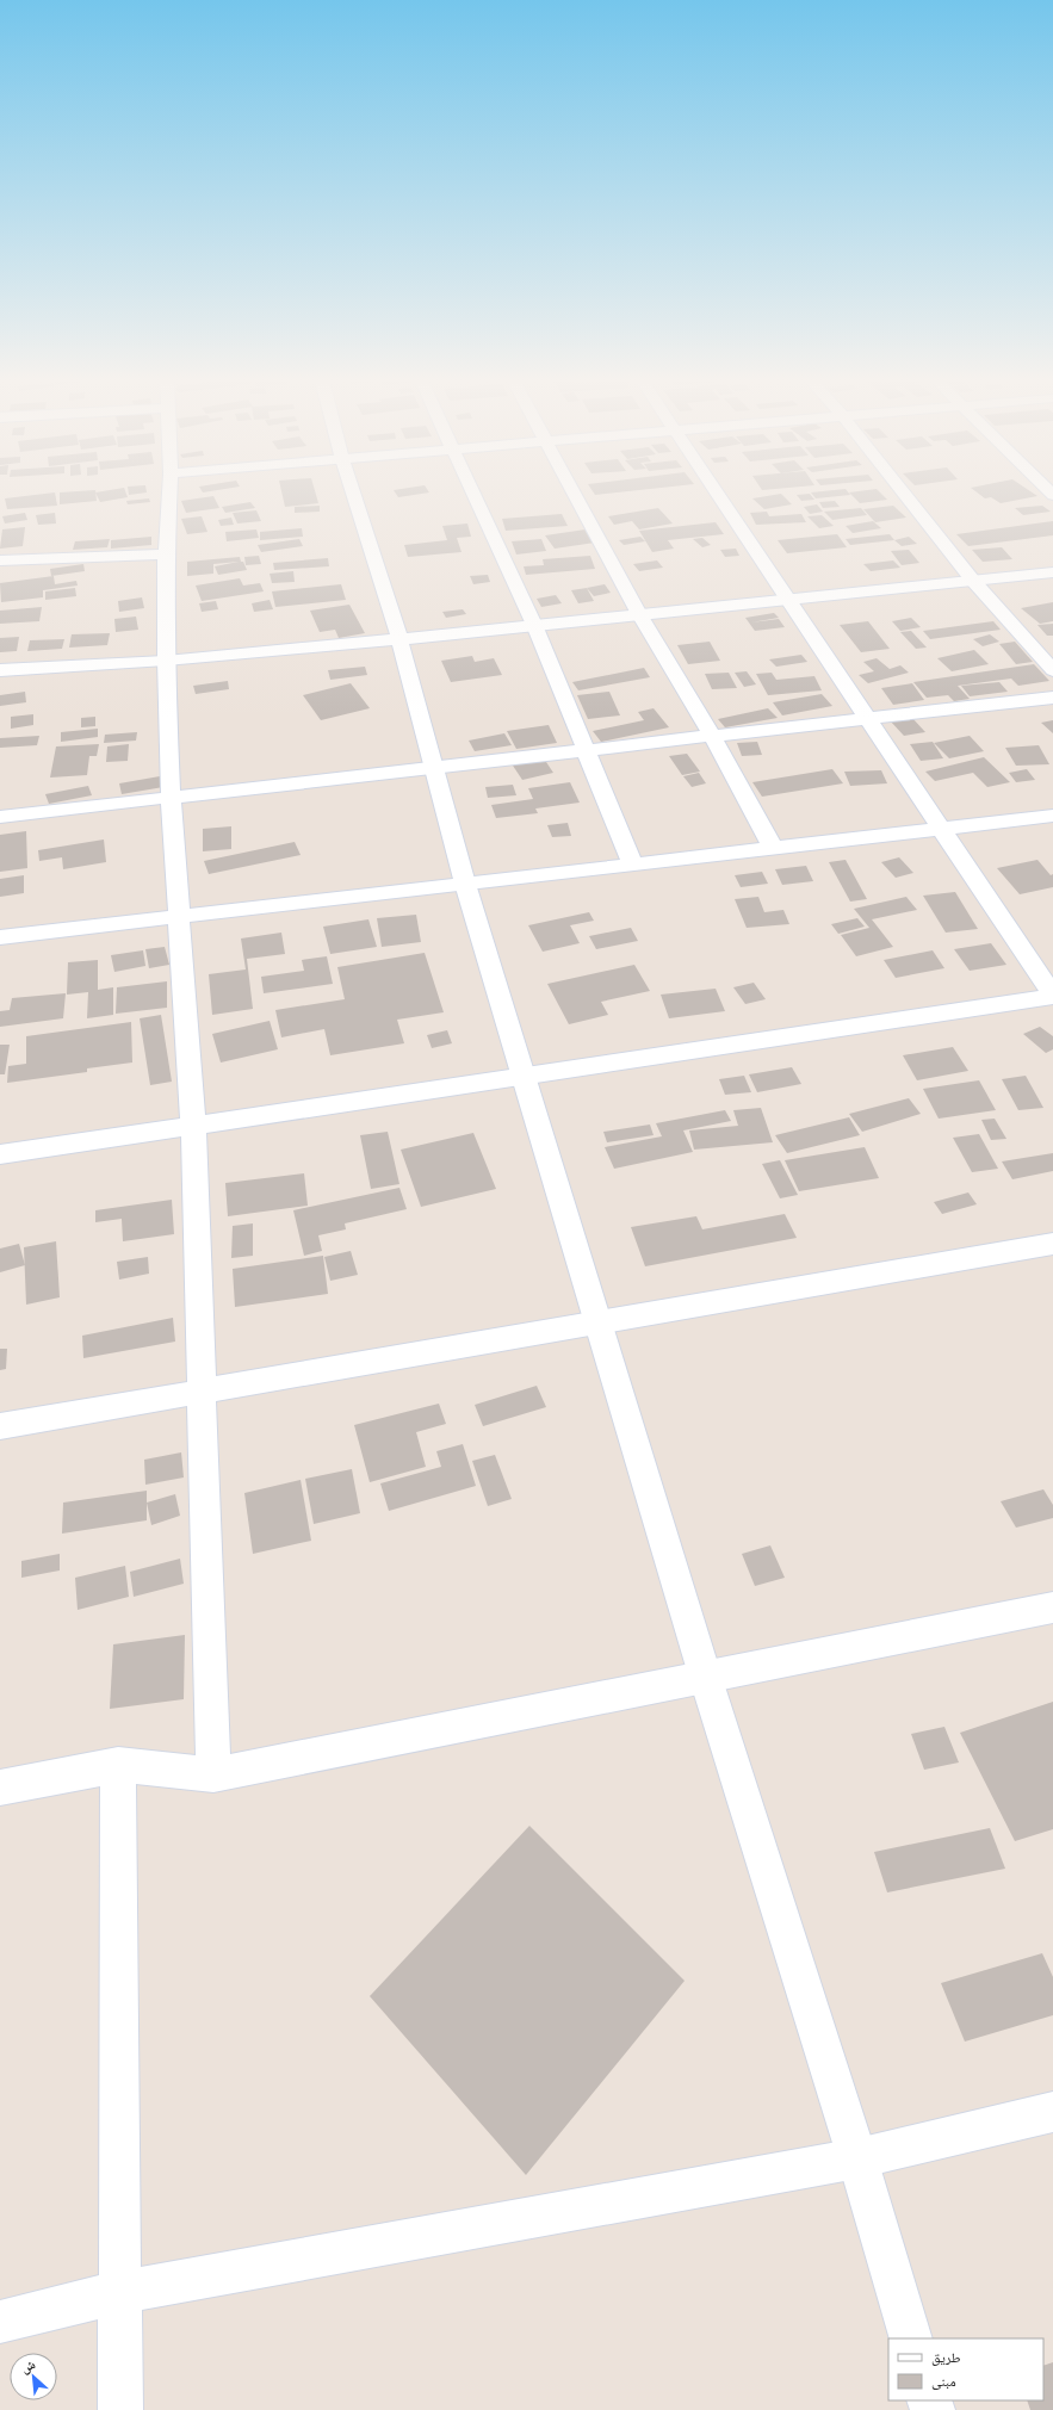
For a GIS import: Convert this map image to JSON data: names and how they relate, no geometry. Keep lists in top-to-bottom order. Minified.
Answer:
{"legend":["طريق","مبنى"],"north":"top left"}
